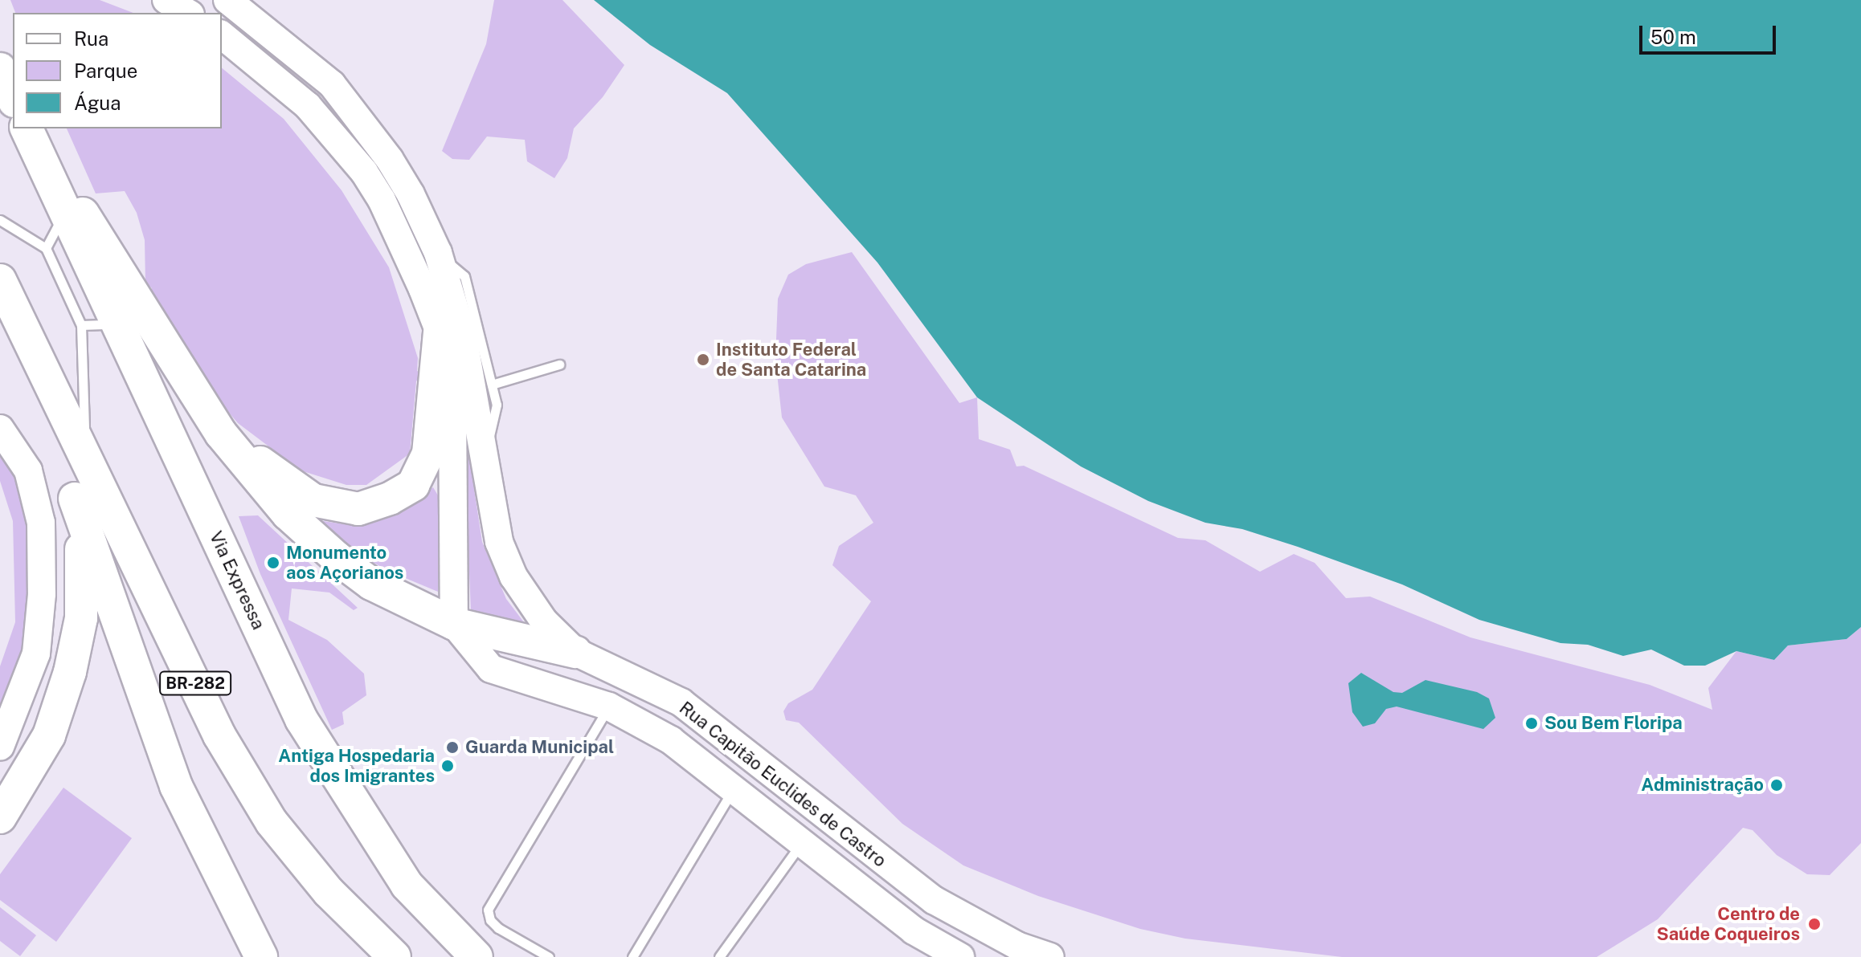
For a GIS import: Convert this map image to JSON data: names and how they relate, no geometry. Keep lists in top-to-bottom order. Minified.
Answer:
{"streets":{"highway":["Via Expressa","BR-282"],"main road":["Rua Capitão Euclides de Castro"]},"places":["Instituto Federal de Santa Catarina","Monumento aos Açorianos","Sou Bem Floripa","Guarda Municipal","Antiga Hospedaria dos Imigrantes","Administração","Centro de Saúde Coqueiros"],"legend":["Rua","Parque","Água"],"scale_bar":"50 m"}
